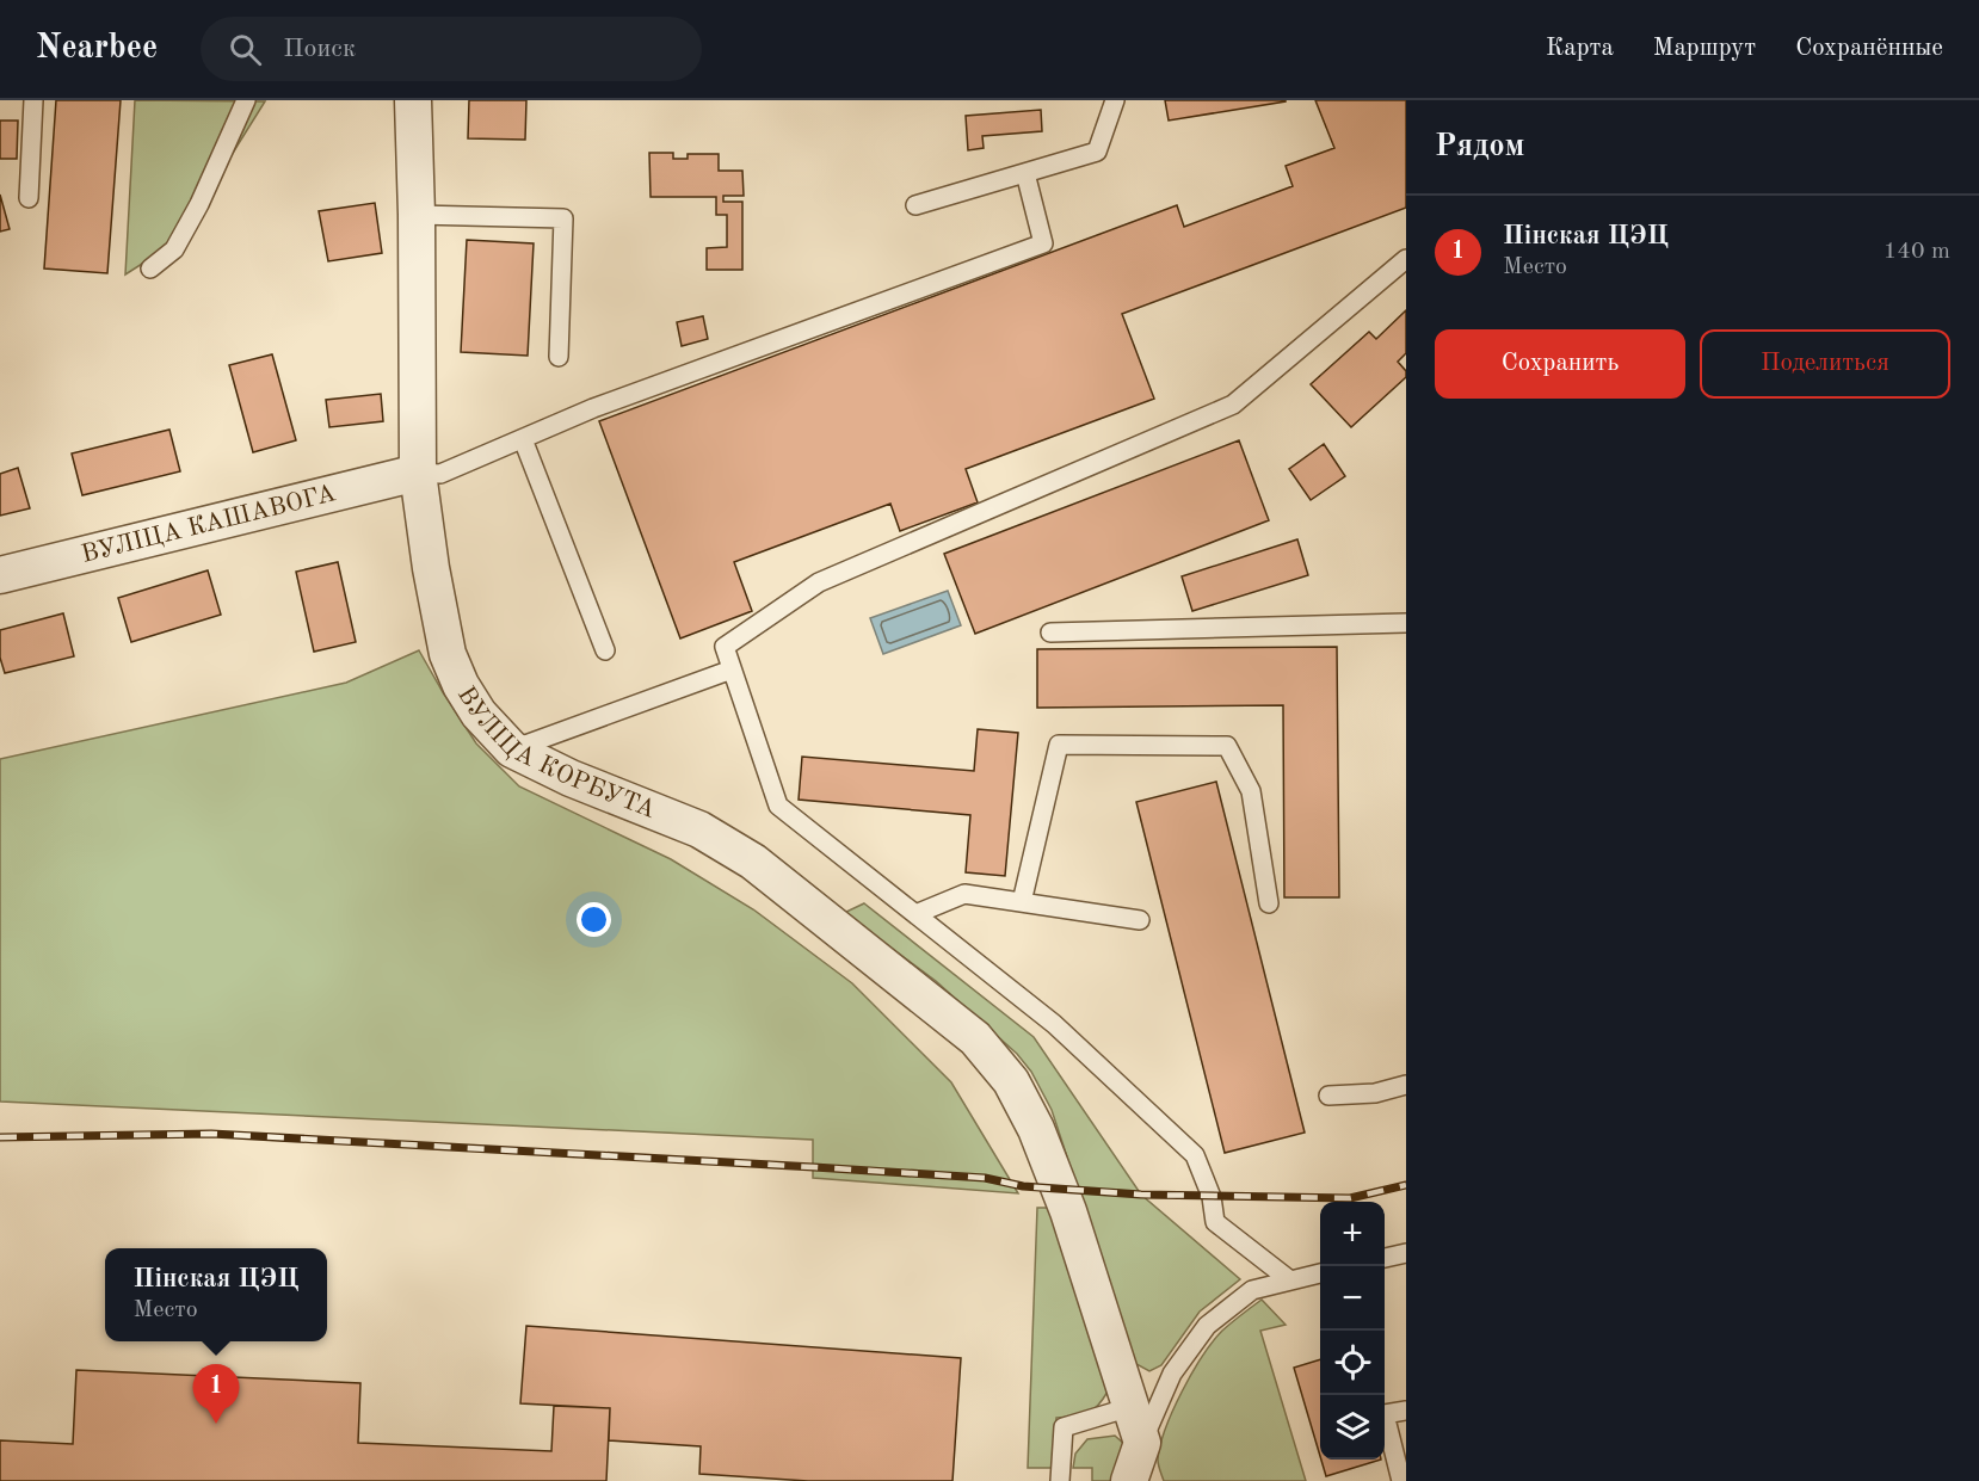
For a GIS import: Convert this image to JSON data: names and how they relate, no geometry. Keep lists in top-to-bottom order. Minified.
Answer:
{"streets":{"street":["ВУЛІЦА КАШАВОГА","ВУЛІЦА КОРБУТА"]},"crossings":[["ВУЛІЦА КАШАВОГА","ВУЛІЦА КОРБУТА"]],"page":{"header":"Nearbee","search":"Поиск","nav":["Карта","Маршрут","Сохранённые"],"heading":"Рядом","list":[{"mark":"1","name":"Пінская ЦЭЦ","note":"Место","value":"140 m"}],"buttons":["Сохранить","Поделиться"],"map_buttons":["+","−"],"popup":["Пінская ЦЭЦ","Место"],"pins":"1"}}
